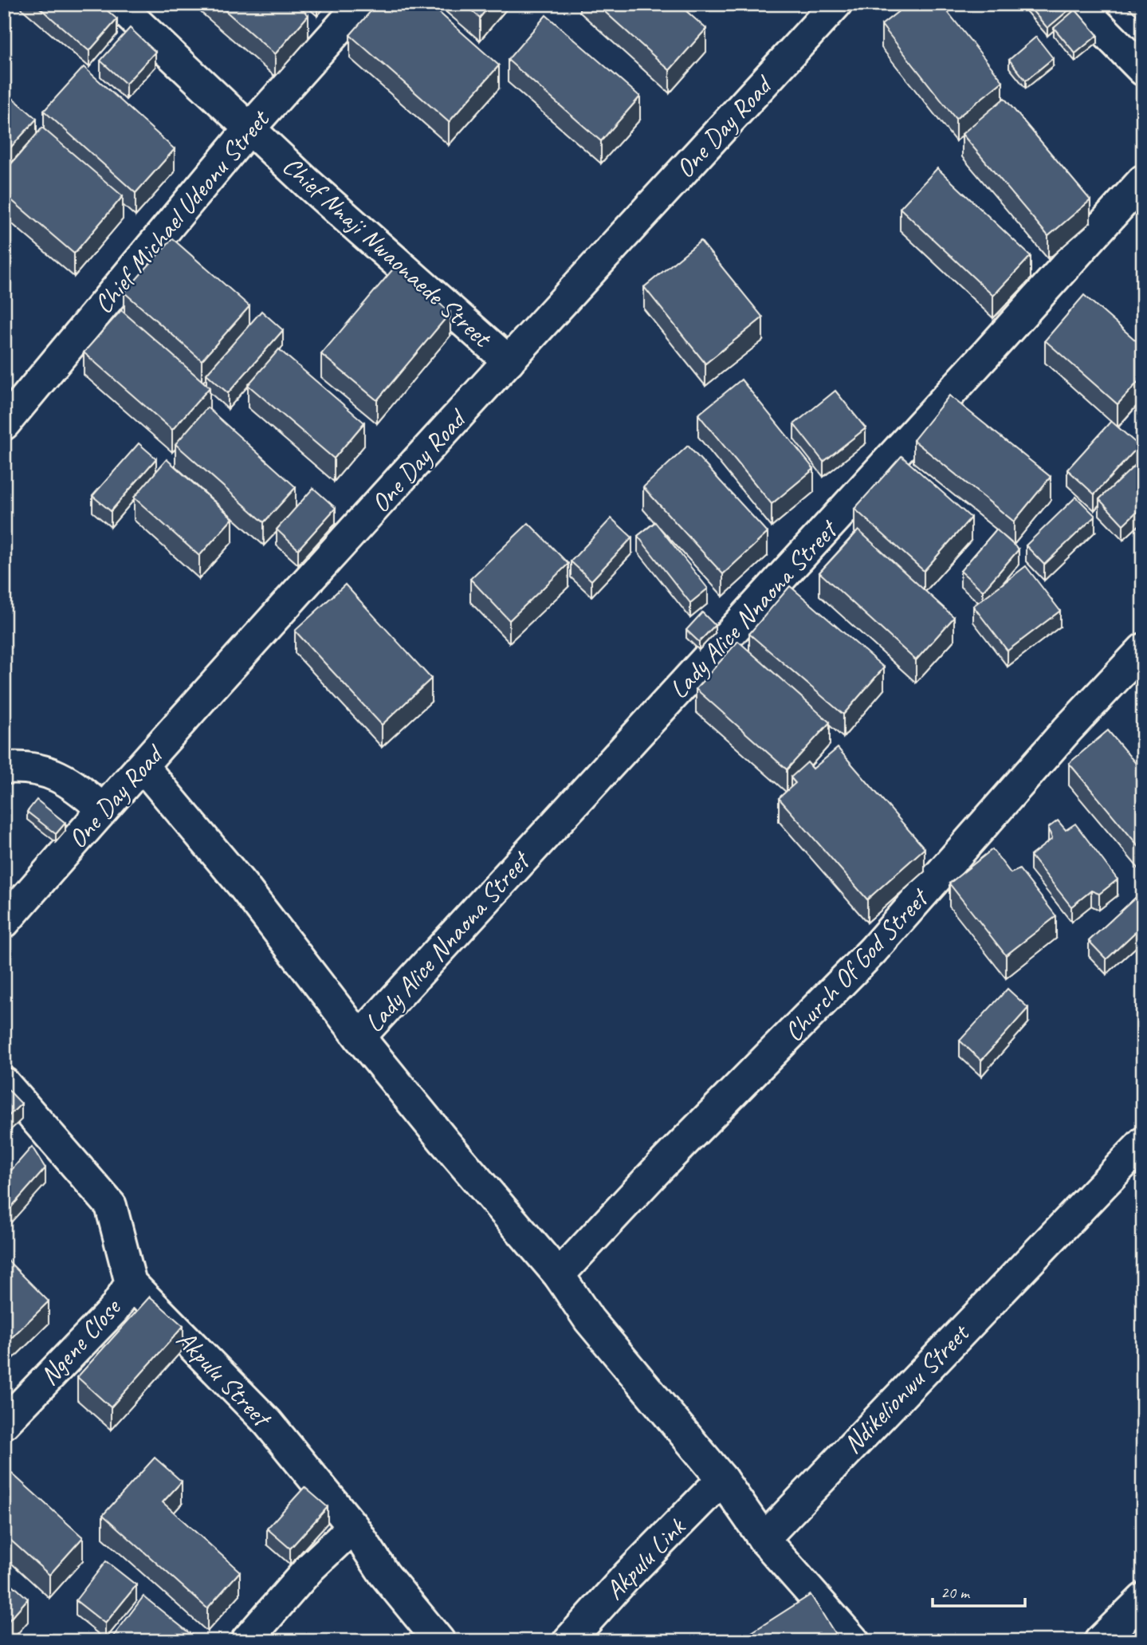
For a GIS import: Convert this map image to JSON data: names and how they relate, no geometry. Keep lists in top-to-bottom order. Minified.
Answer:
{"streets":{"street":["One Day Road","Chief Michael Udeonu Street","Chief Nnaji Nwaonaede Street","Lady Alice Nnaona Street","Church Of God Street","Ngene Close","Akpulu Street","Ndikelionwu Street","Akpulu Link"]},"crossings":[["One Day Road","Chief Nnaji Nwaonaede Street"],["Chief Michael Udeonu Street","Chief Nnaji Nwaonaede Street"],["Ngene Close","Akpulu Street"]],"scale_bar":"20 m"}
